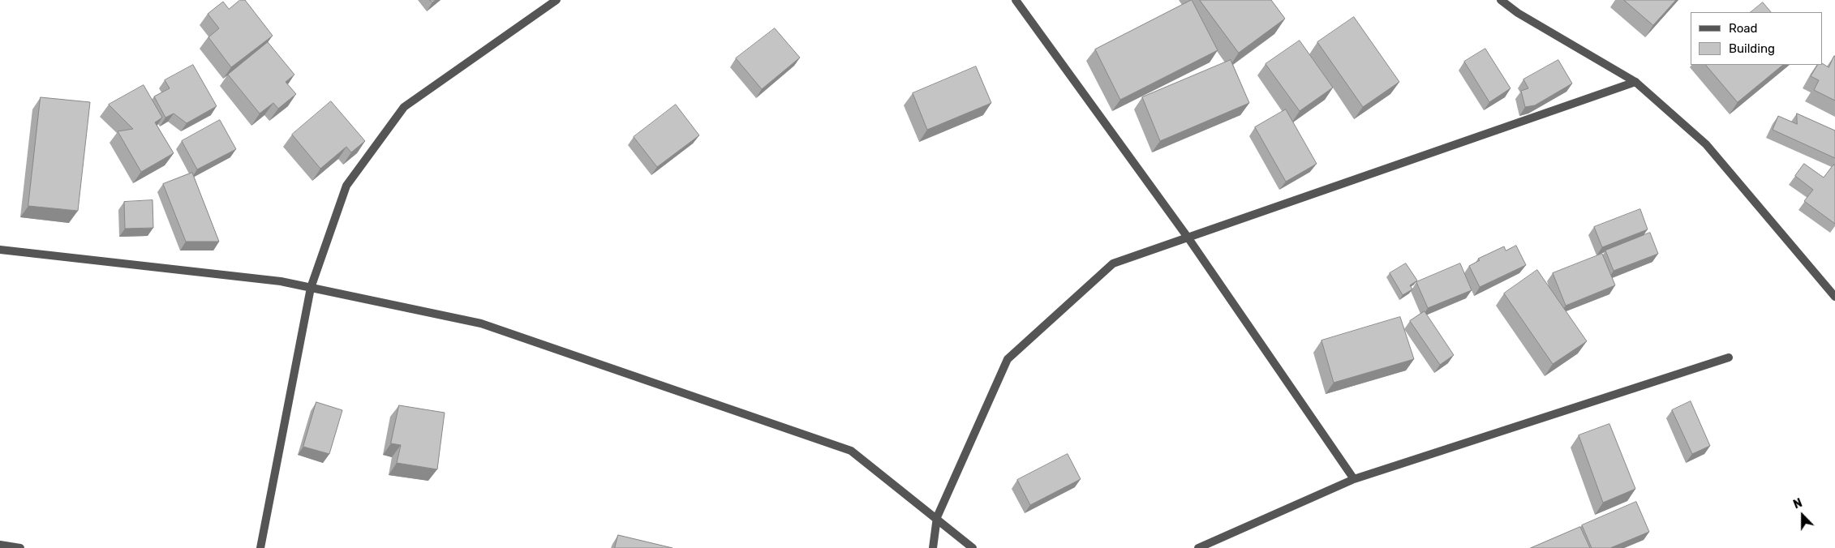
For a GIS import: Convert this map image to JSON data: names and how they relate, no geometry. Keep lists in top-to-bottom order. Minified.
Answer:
{"legend":["Road","Building"],"north":"top"}
